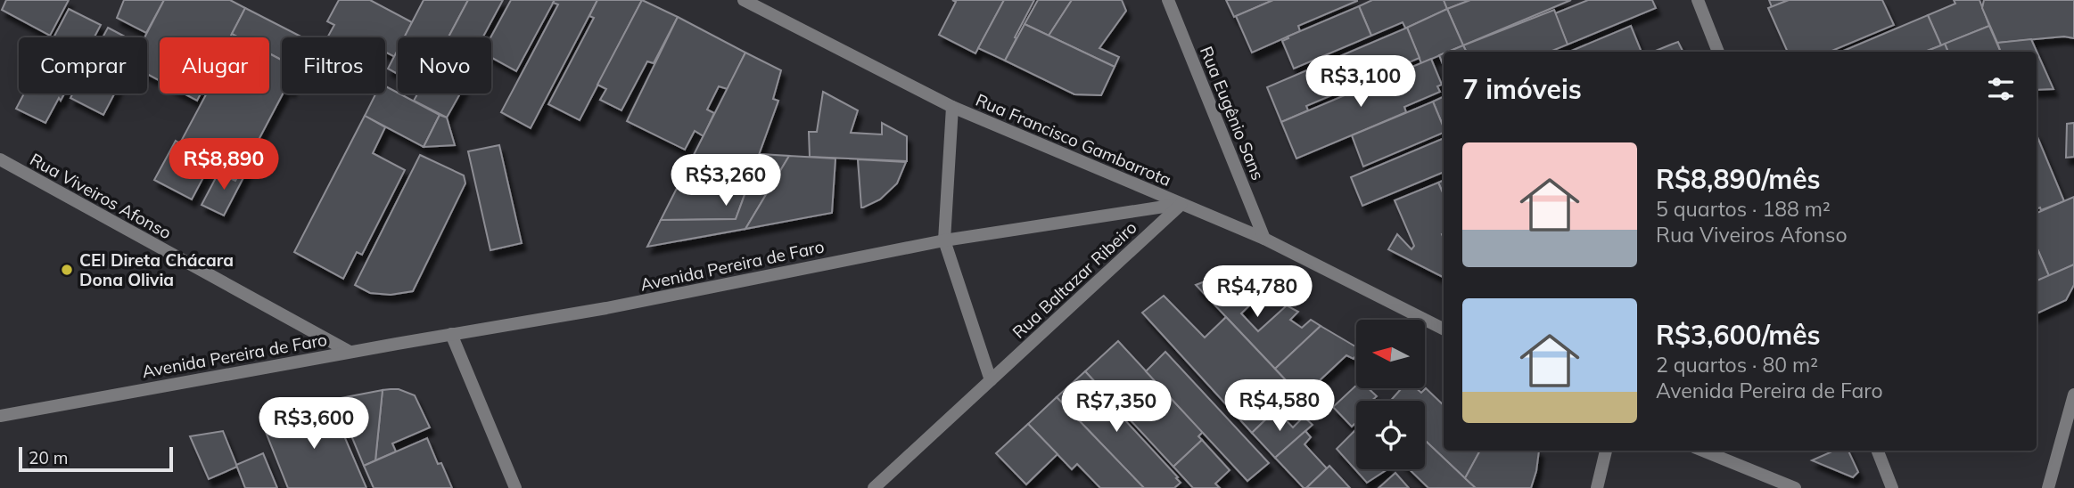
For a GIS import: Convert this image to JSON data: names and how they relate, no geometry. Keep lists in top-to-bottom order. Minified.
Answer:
{"streets":{"street":["Rua Eugênio Sans","Rua Francisco Gambarrota","Rua Viveiros Afonso","Avenida Pereira de Faro","Rua Baltazar Ribeiro"]},"crossings":[["Rua Francisco Gambarrota","Avenida Pereira de Faro"],["Rua Francisco Gambarrota","Rua Baltazar Ribeiro"],["Rua Viveiros Afonso","Avenida Pereira de Faro"],["Avenida Pereira de Faro","Rua Baltazar Ribeiro"]],"places":["CEI Direta Chácara Dona Olivia"],"scale_bar":"20 m","north":"left","page":{"chip":["Comprar","Alugar","Filtros","Novo"],"heading":"7 imóveis","price":["R$3,100","R$8,890","R$3,260","R$4,780","R$4,580","R$7,350","R$3,600"],"list":[{"name":"R$8,890/mês","note":"5 quartos · 188 m² · Rua Viveiros Afonso"},{"name":"R$3,600/mês","note":"2 quartos · 80 m² · Avenida Pereira de Faro"}],"scale":"20 m"}}
